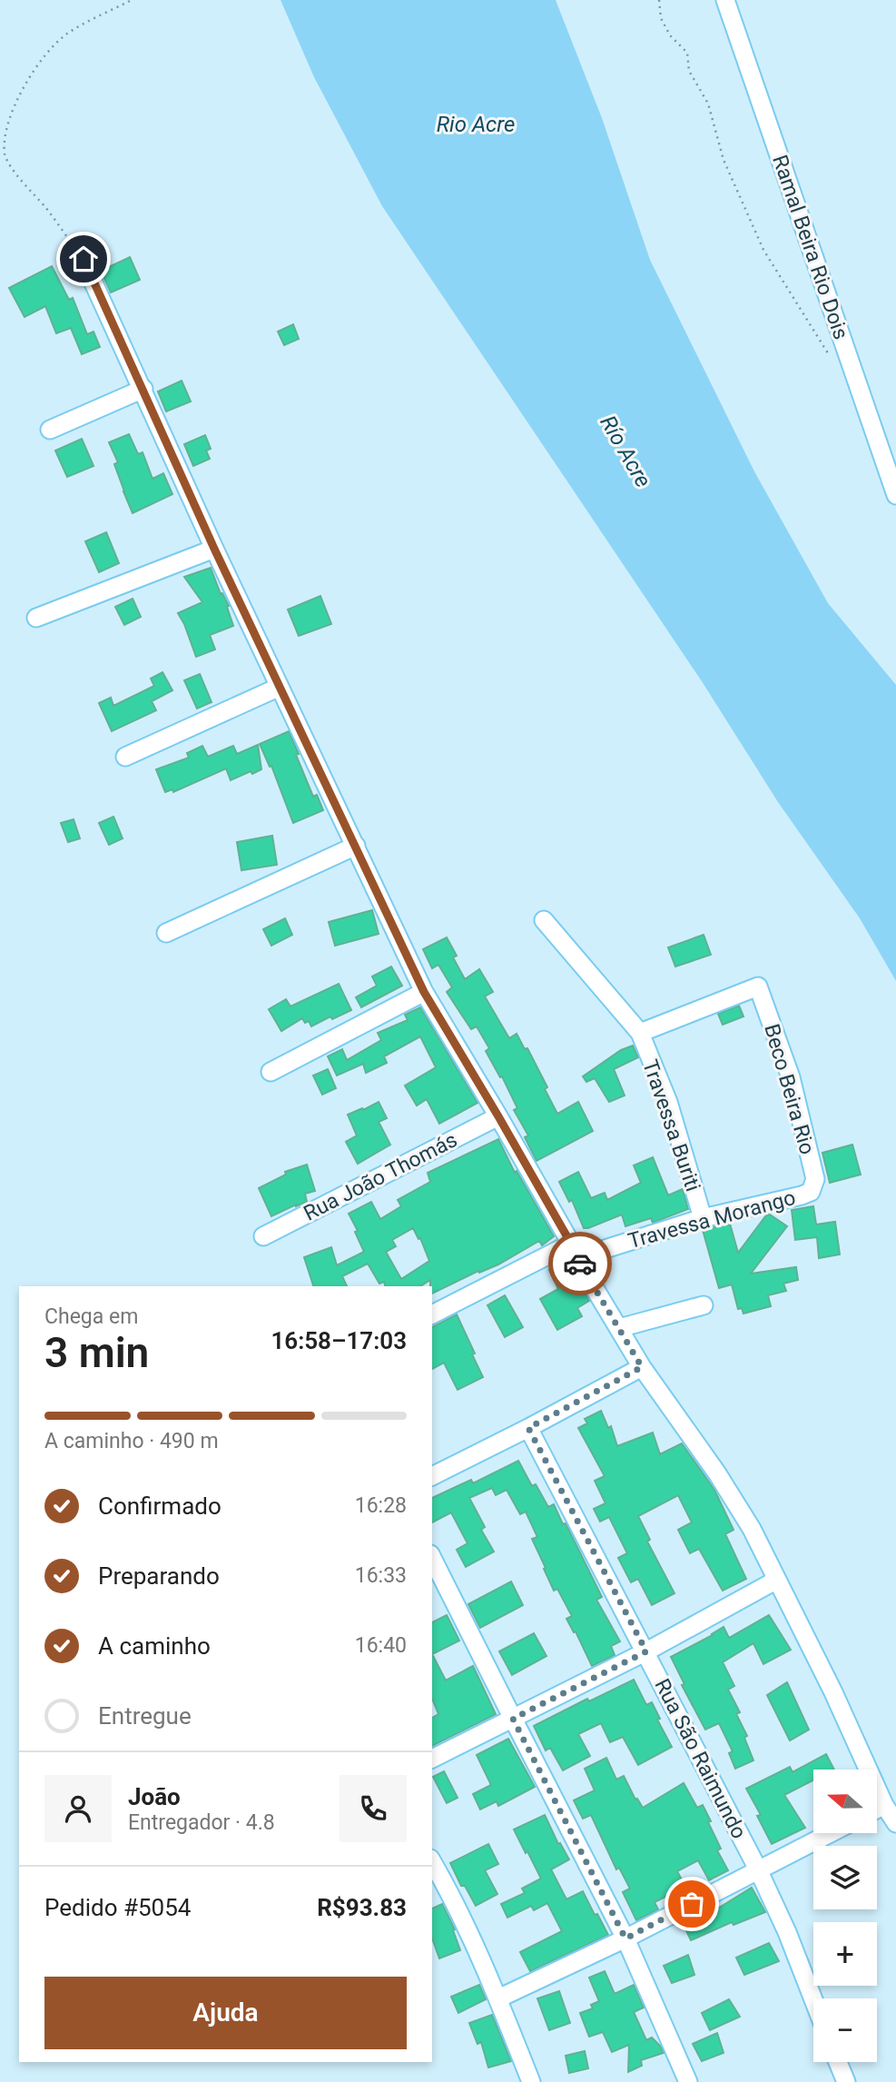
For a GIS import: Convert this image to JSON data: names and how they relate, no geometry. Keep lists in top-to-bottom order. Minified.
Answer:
{"streets":{"street":["Ramal Beira Rio Dois","Beco Beira Rio","Travessa Buriti","Rua João Thomás","Travessa Morango","Rua São Raimundo"]},"crossings":[["Beco Beira Rio","Travessa Buriti"],["Beco Beira Rio","Travessa Morango"],["Travessa Buriti","Travessa Morango"]],"water":["Rio Acre","Río Acre"],"north":"left","page":{"heading":["3 min","Chega em","16:58–17:03"],"panel":["João","Entregador · 4.8","Pedido #5054","R$93.83"],"bar":"A caminho · 490 m","list":[["Confirmado","16:28"],["Preparando","16:33"],["A caminho","16:40"],"Entregue"],"map_buttons":["+","−"],"buttons":"Ajuda"}}
